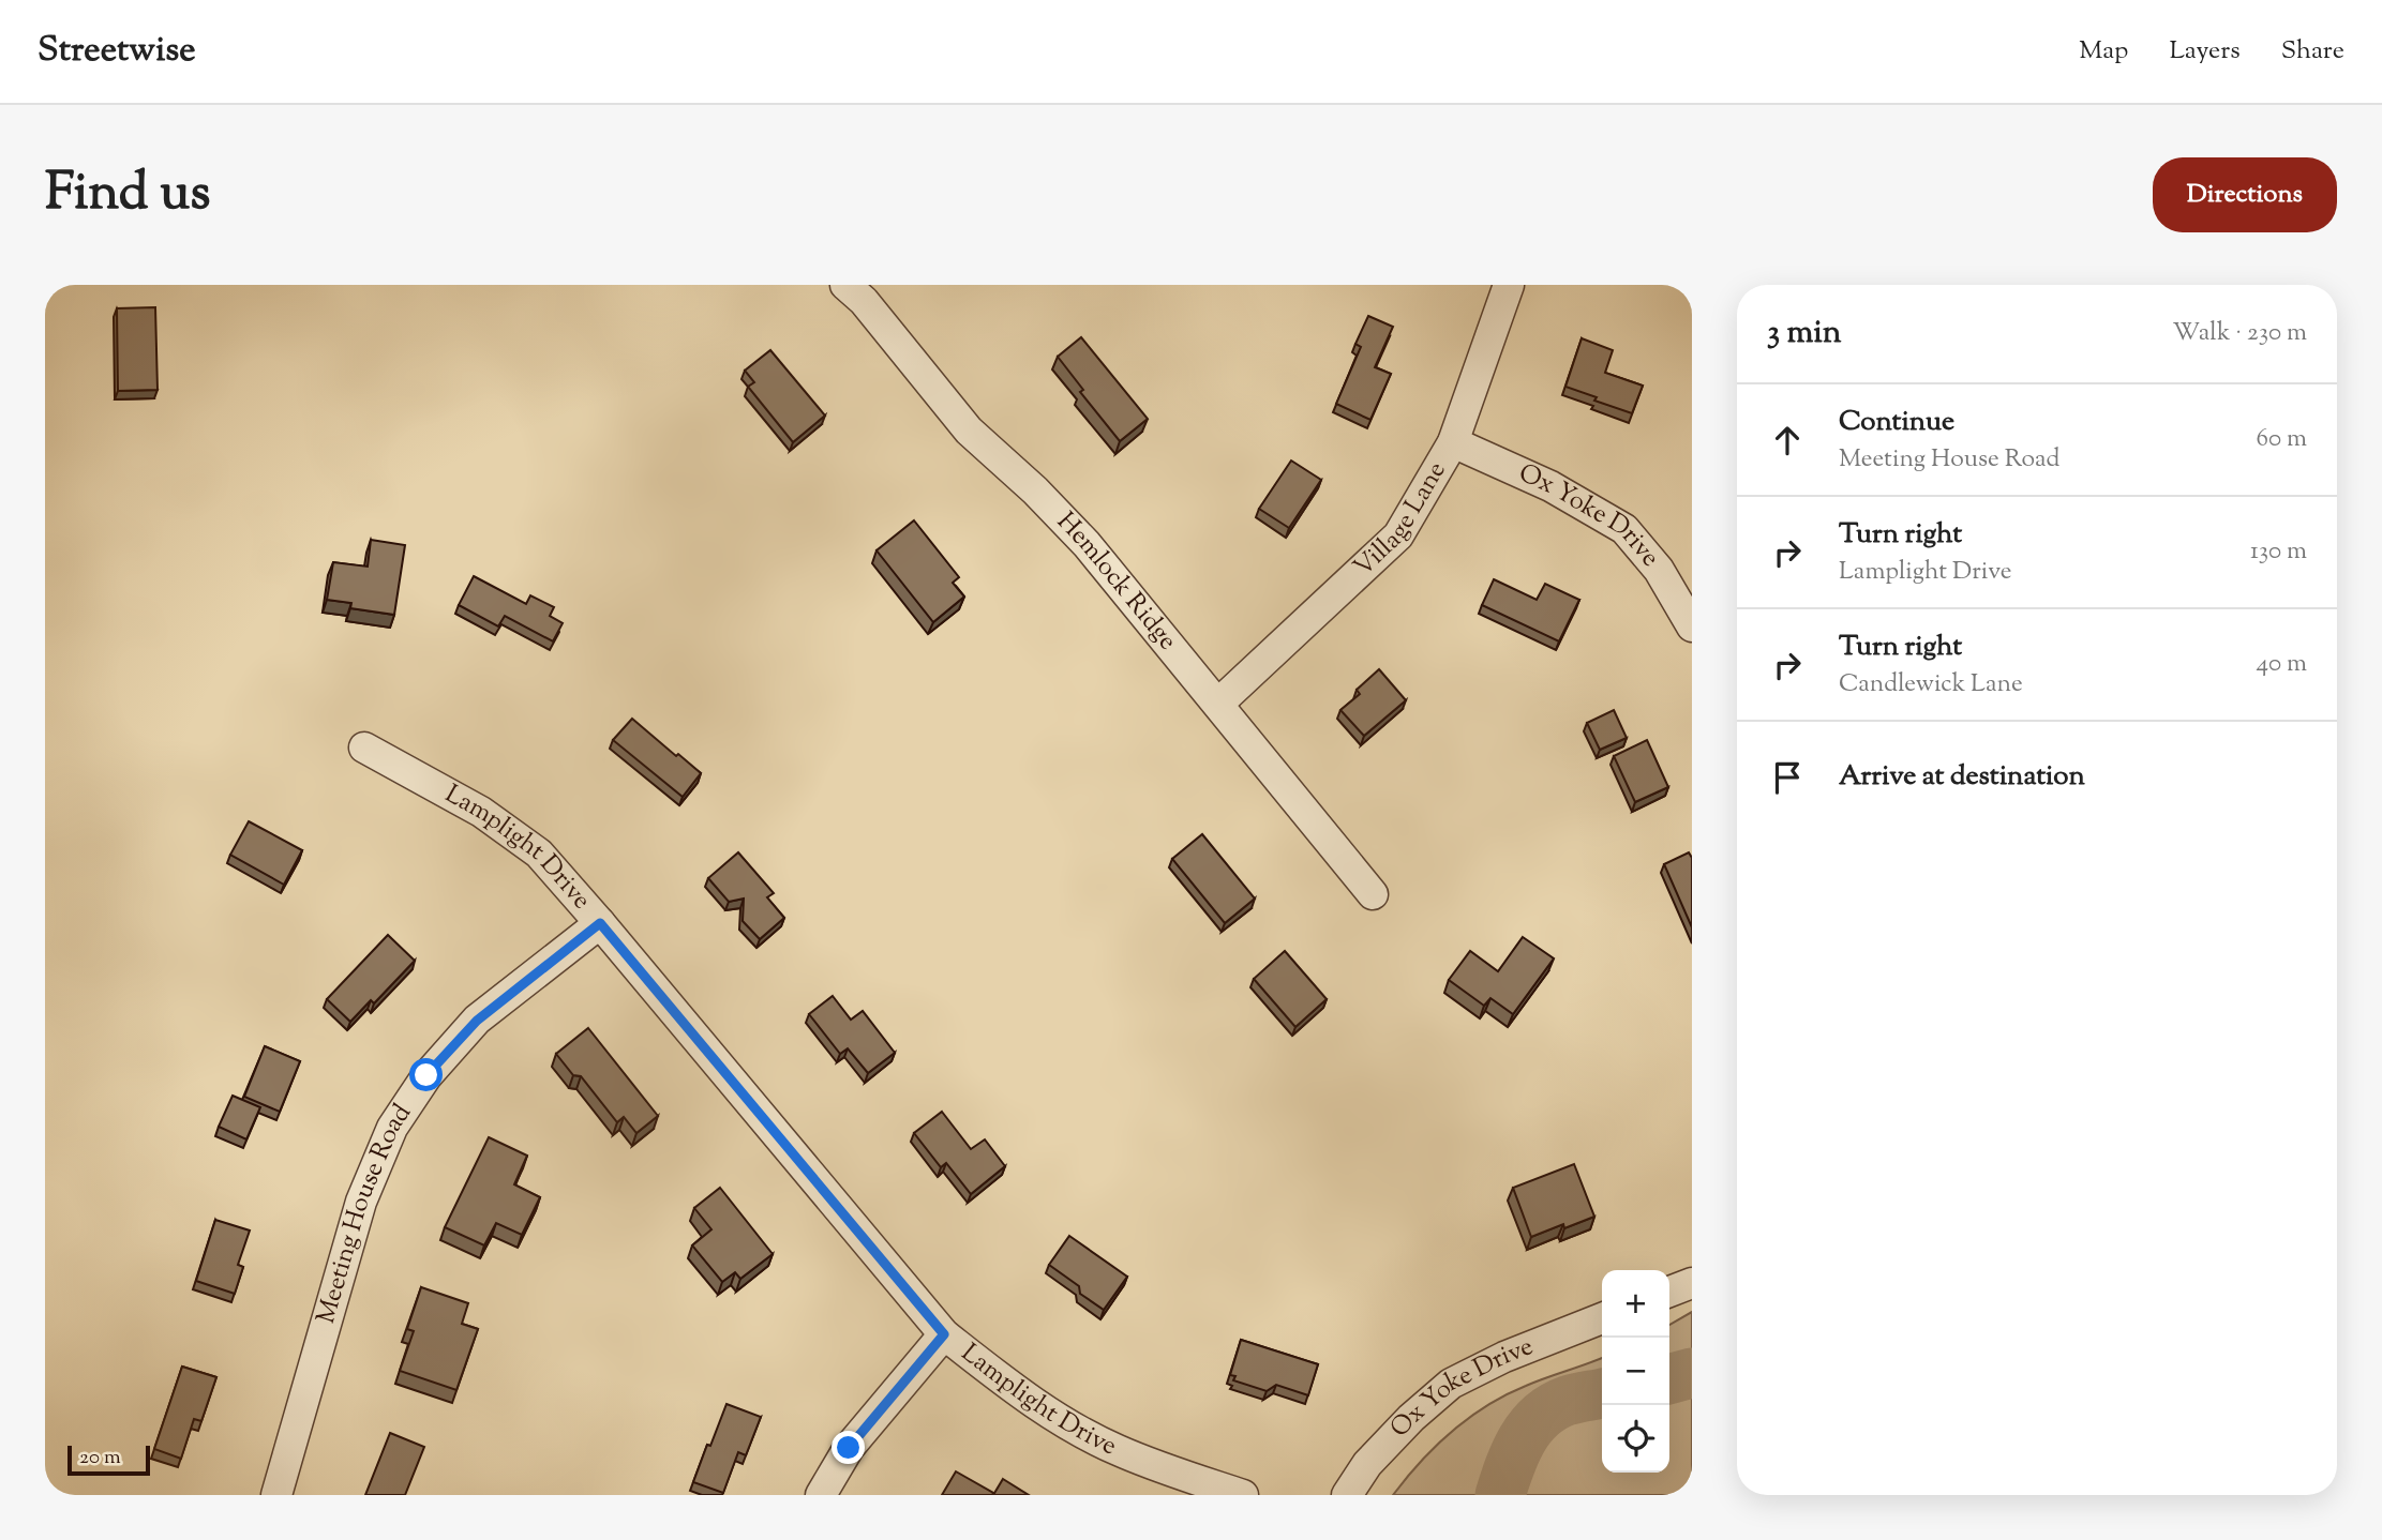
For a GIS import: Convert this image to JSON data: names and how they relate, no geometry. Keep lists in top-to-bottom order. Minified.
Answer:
{"streets":{"street":["Village Lane","Ox Yoke Drive","Hemlock Ridge","Lamplight Drive","Meeting House Road"]},"crossings":[["Village Lane","Ox Yoke Drive"],["Village Lane","Hemlock Ridge"],["Lamplight Drive","Meeting House Road"]],"scale_bar":"20 m","page":{"header":"Streetwise","nav":["Map","Layers","Share"],"title":"Find us","buttons":"Directions","heading":["3 min","Walk · 230 m"],"list":[["Continue","Meeting House Road","60 m"],["Turn right","Lamplight Drive","130 m"],["Turn right","Candlewick Lane","40 m"],"Arrive at destination"],"map_buttons":["+","−"],"scale":"20 m"}}
